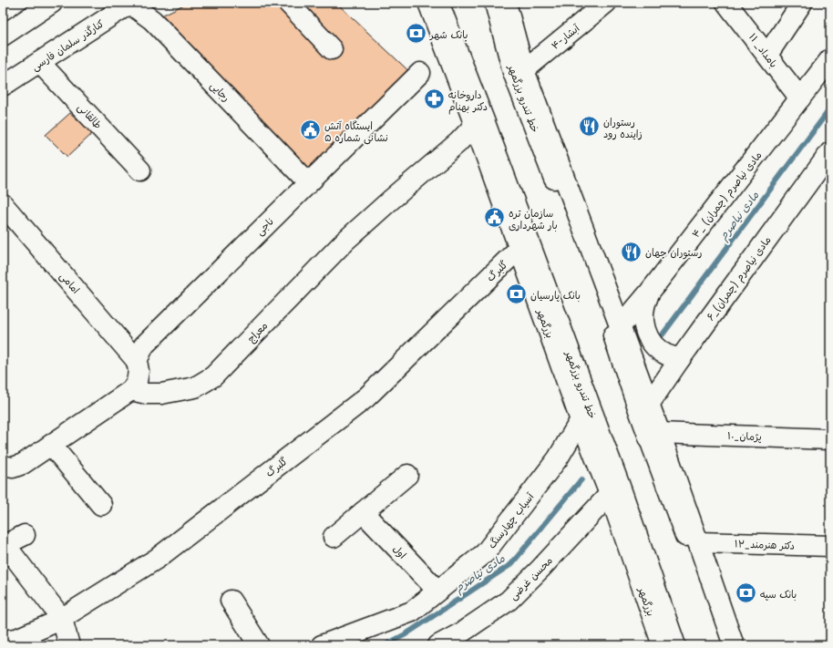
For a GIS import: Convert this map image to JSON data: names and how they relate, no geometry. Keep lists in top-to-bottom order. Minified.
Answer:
{"streets":{"street":["۴-آبشار","کنارگذر سلمان فارسی","۱۱ _بامداد","رجایی","خط تندرو بزرگمهر","طالقانی","۴_ مادی نیاصرم (چمران)","ناجی","گلبرگ","۶_مادی نیاصرم (چمران)","امامی","بزرگمهر","معراج","۱۰_پژمان","آسیاب چهارسنگ","۱۲_دکتر هنرمند","اول","محسن غرضی"]},"crossings":[["کنارگذر سلمان فارسی","رجایی"],["کنارگذر سلمان فارسی","طالقانی"],["۱۱ _بامداد","۴_ مادی نیاصرم (چمران)"],["رجایی","ناجی"],["ناجی","امامی"],["ناجی","معراج"],["گلبرگ","بزرگمهر"],["بزرگمهر","معراج"],["بزرگمهر","آسیاب چهارسنگ"],["بزرگمهر","محسن غرضی"],["آسیاب چهارسنگ","اول"]],"water":["مادی نیاصرم"],"places":{"bank":["بانک شهر","بانک پارسیان","بانک سپه"],"pharmacy":["داروخانه دکتر بهنام"],"restaurant":["رستوران زاینده رود","رستوران جهان"],"public building":["ایستگاه آتش نشانی شماره ۵","سازمان تره بار شهرداری"]}}
